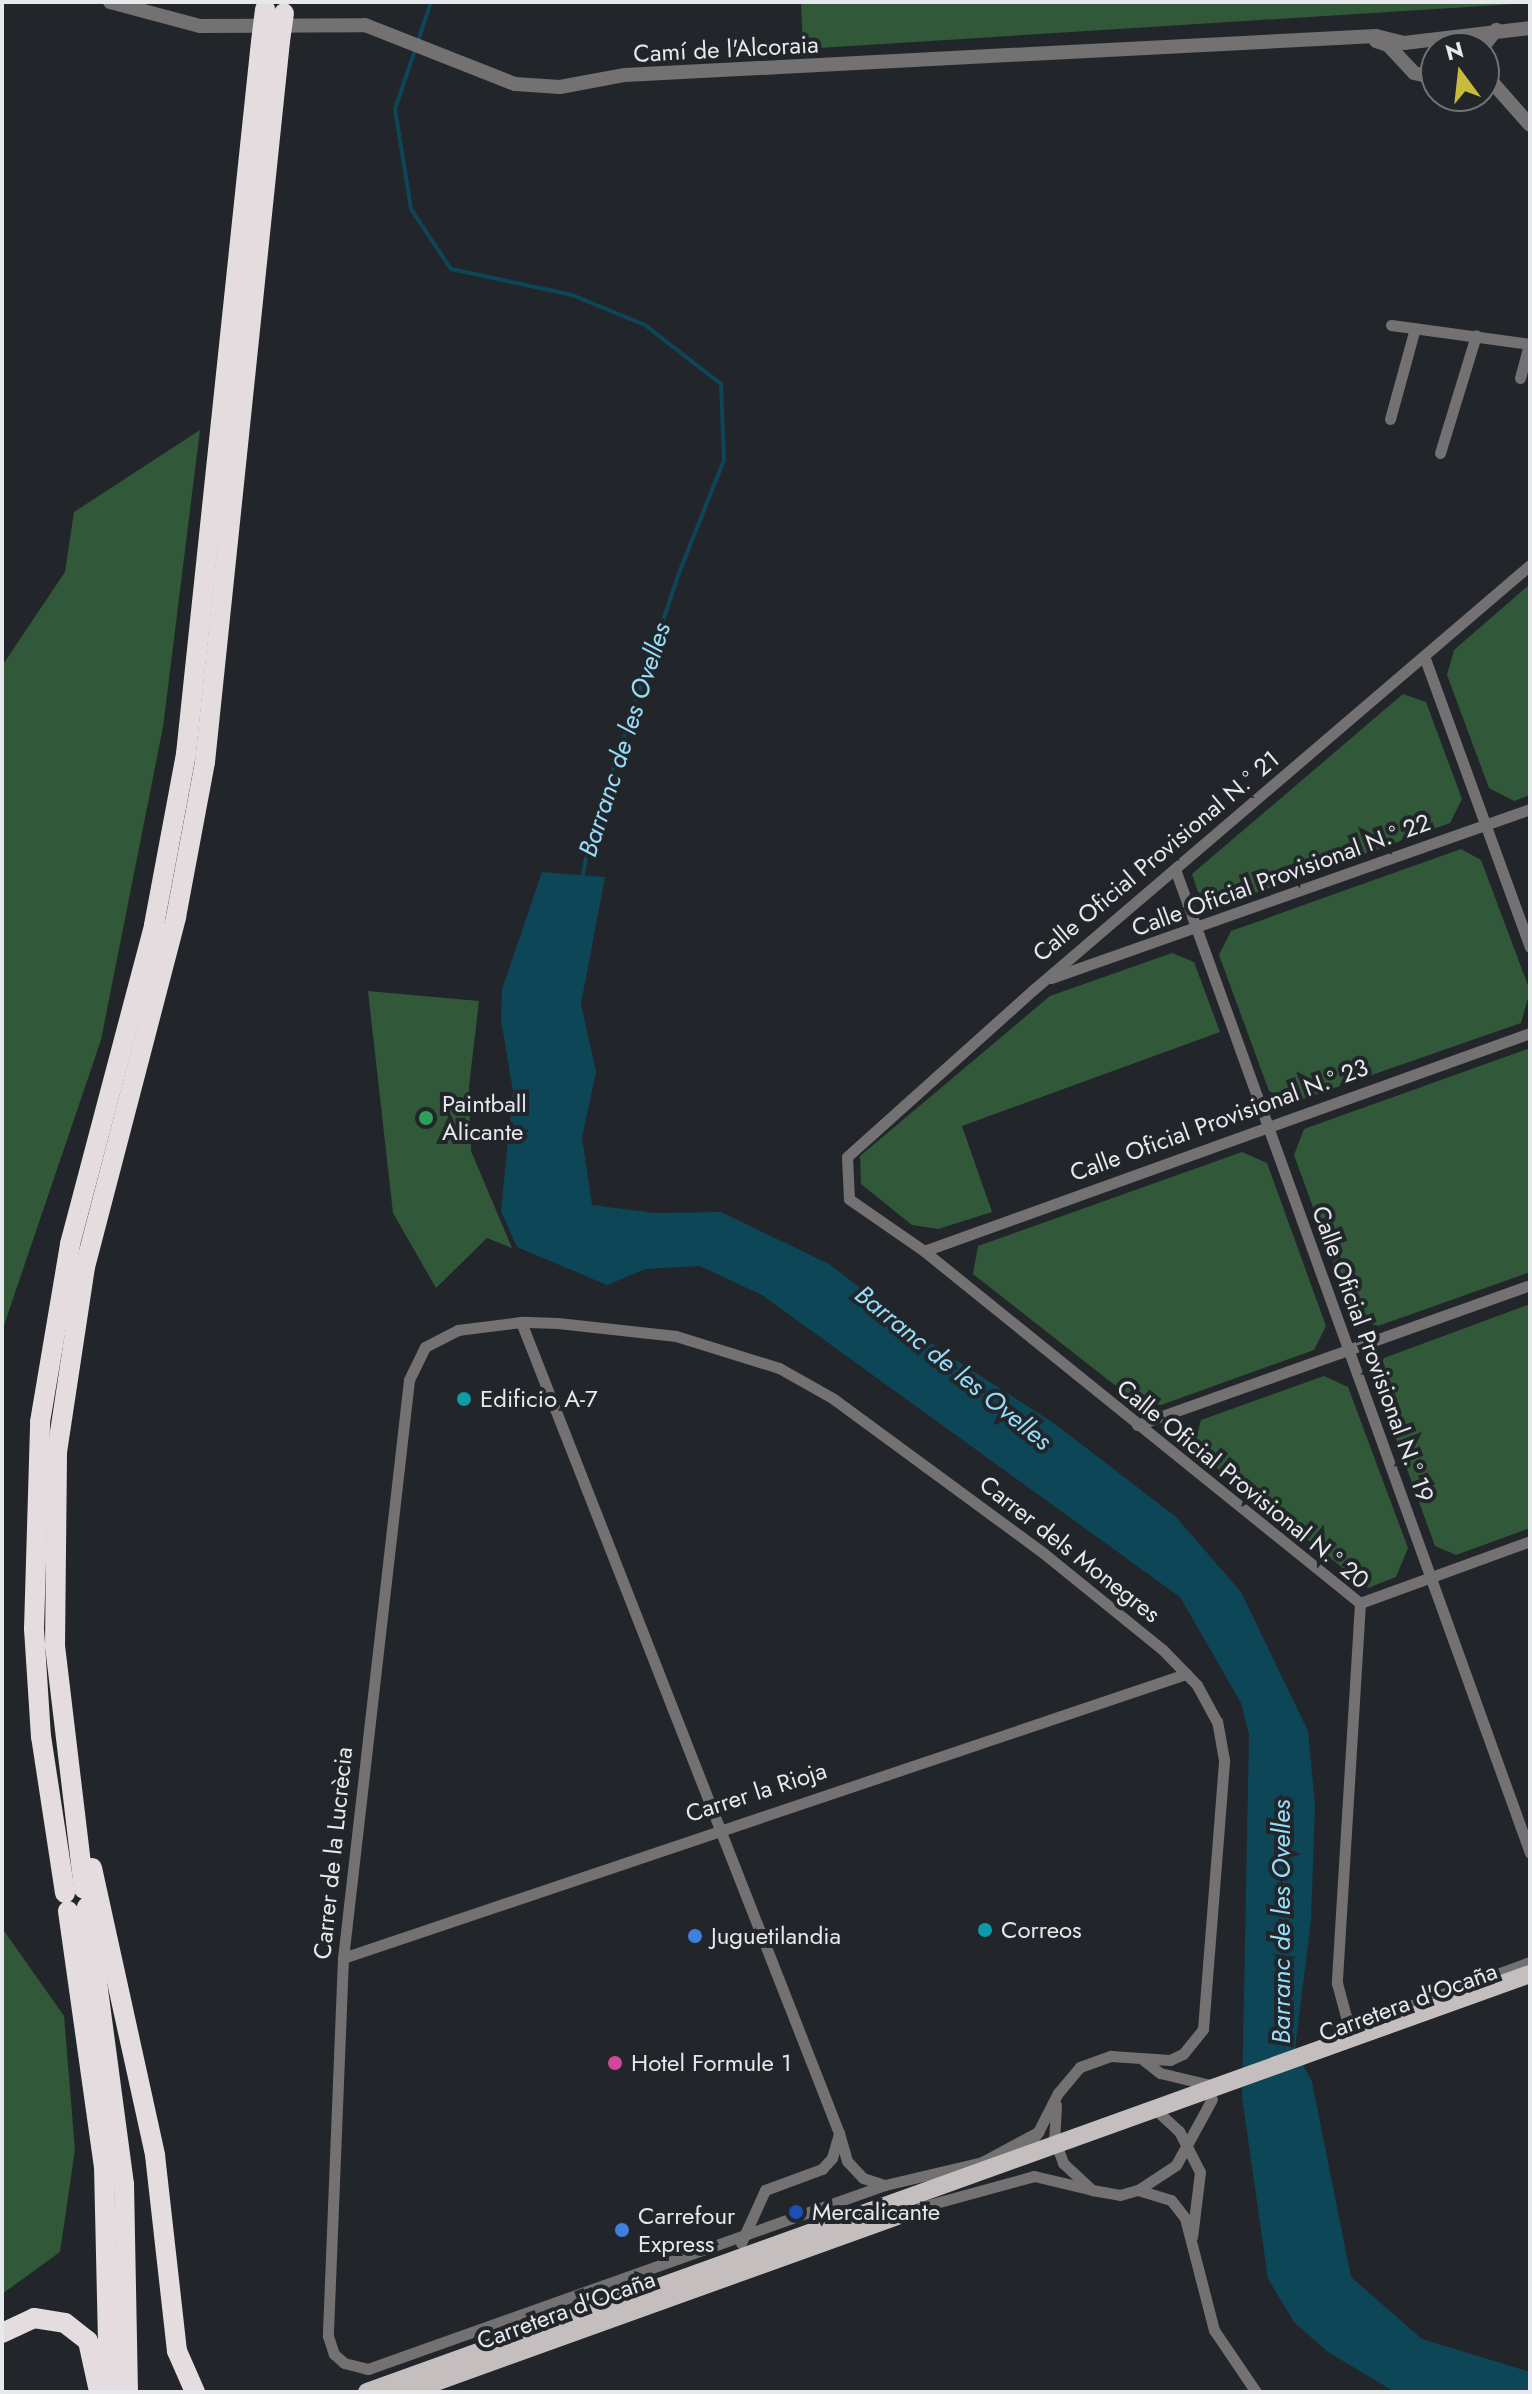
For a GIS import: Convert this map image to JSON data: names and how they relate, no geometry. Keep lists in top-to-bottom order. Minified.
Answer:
{"streets":{"main road":["Carretera d'Ocaña"],"street":["Camí de l'Alcoraia","Calle Oficial Provisional N.º 21","Calle Oficial Provisional N.º 22","Calle Oficial Provisional N.º 23","Calle Oficial Provisional N.º 19","Calle Oficial Provisional N.º 20","Carrer dels Monegres","Carrer la Rioja","Carrer de la Lucrècia"]},"crossings":[["Calle Oficial Provisional N.º 21","Calle Oficial Provisional N.º 22"],["Calle Oficial Provisional N.º 21","Calle Oficial Provisional N.º 19"],["Calle Oficial Provisional N.º 21","Calle Oficial Provisional N.º 20"],["Calle Oficial Provisional N.º 22","Calle Oficial Provisional N.º 19"],["Calle Oficial Provisional N.º 23","Calle Oficial Provisional N.º 19"],["Calle Oficial Provisional N.º 23","Calle Oficial Provisional N.º 20"],["Calle Oficial Provisional N.º 20","Carretera d'Ocaña"],["Carrer dels Monegres","Carrer la Rioja"],["Carrer dels Monegres","Carrer de la Lucrècia"],["Carrer dels Monegres","Carretera d'Ocaña"],["Carrer la Rioja","Carrer de la Lucrècia"],["Carrer de la Lucrècia","Carretera d'Ocaña"]],"water":["Barranc de les Ovelles"],"places":["Paintball Alicante","Edificio A-7","Correos","Juguetilandia","Hotel Formule 1","Mercalicante","Carrefour Express"],"north":"top"}
